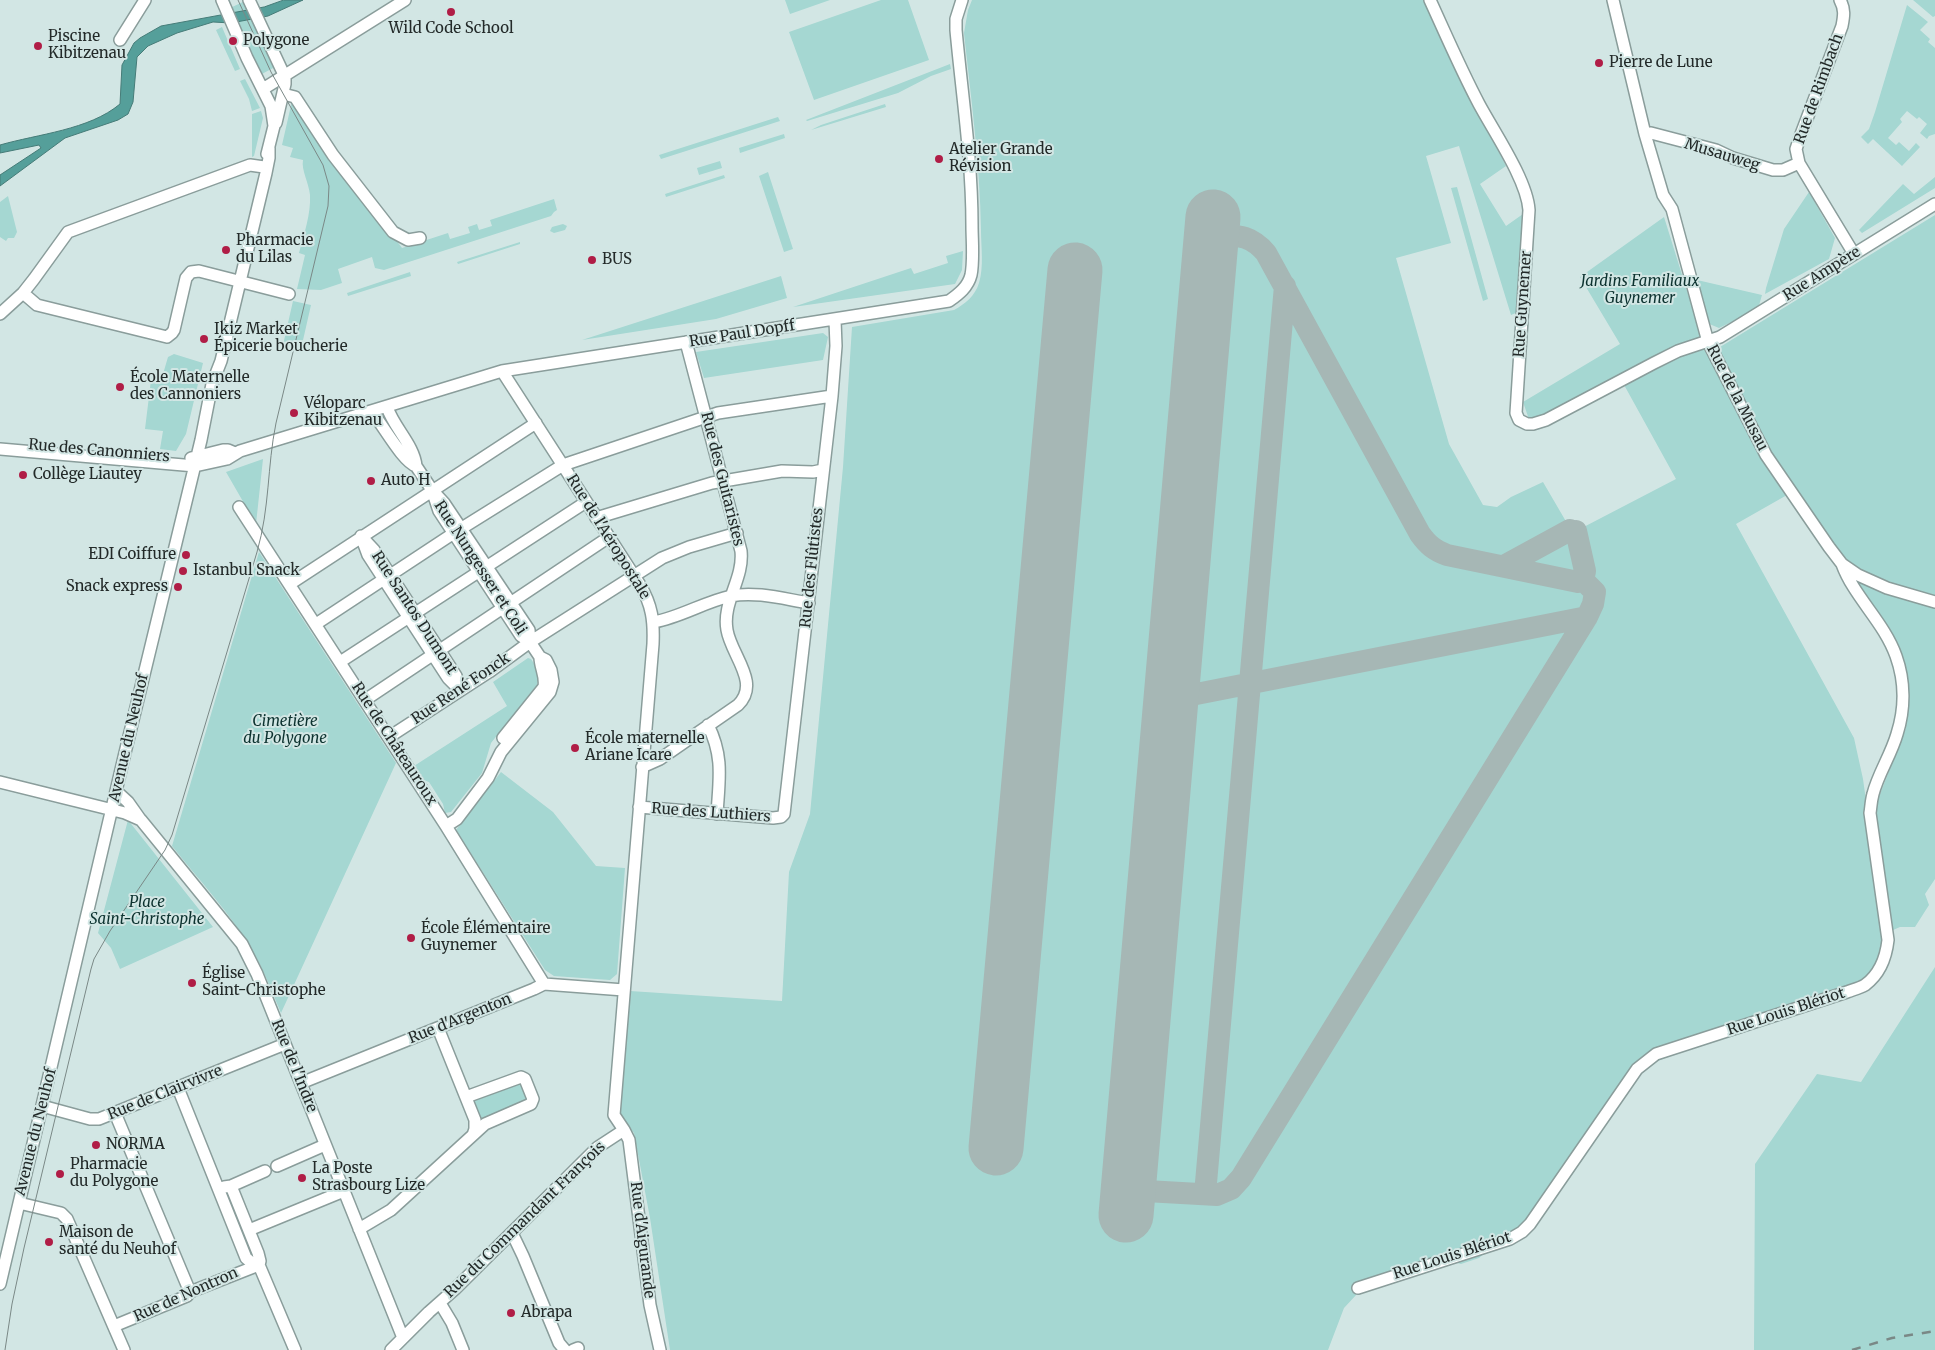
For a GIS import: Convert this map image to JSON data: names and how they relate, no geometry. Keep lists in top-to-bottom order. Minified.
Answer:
{"streets":{"street":["Rue de Rimbach","Musauweg","Rue Ampère","Rue Guynemer","Rue Paul Dopff","Rue de la Musau","Rue des Canonniers","Rue des Guitaristes","Rue de l'Aéropostale","Rue Nungesser et Coli","Rue des Flûtistes","Rue Santos Dumont","Rue René Fonck","Avenue du Neuhof","Rue de Châteauroux","Rue des Luthiers","Rue Louis Blériot","Rue d'Argenton","Rue de l'Indre","Rue de Clairvivre","Rue du Commandant François","Rue d'Aigurande","Rue de Nontron"]},"crossings":[["Rue de Rimbach","Musauweg"],["Rue de Rimbach","Rue Ampère"],["Musauweg","Rue de la Musau"],["Rue Ampère","Rue Guynemer"],["Rue Ampère","Rue de la Musau"],["Rue Guynemer","Rue de la Musau"],["Rue Paul Dopff","Rue des Canonniers"],["Rue Paul Dopff","Rue des Guitaristes"],["Rue Paul Dopff","Rue de l'Aéropostale"],["Rue Paul Dopff","Rue Nungesser et Coli"],["Rue Paul Dopff","Rue des Flûtistes"],["Rue Paul Dopff","Avenue du Neuhof"],["Rue de la Musau","Rue Louis Blériot"],["Rue des Canonniers","Avenue du Neuhof"],["Rue des Guitaristes","Rue de l'Aéropostale"],["Rue des Guitaristes","Rue René Fonck"],["Rue de l'Aéropostale","Rue René Fonck"],["Rue de l'Aéropostale","Rue des Luthiers"],["Rue de l'Aéropostale","Rue d'Argenton"],["Rue Nungesser et Coli","Rue René Fonck"],["Rue Nungesser et Coli","Rue de Châteauroux"],["Rue des Flûtistes","Rue des Luthiers"],["Rue Santos Dumont","Rue René Fonck"],["Rue René Fonck","Rue de Châteauroux"],["Avenue du Neuhof","Rue de l'Indre"],["Avenue du Neuhof","Rue de Clairvivre"],["Rue de Châteauroux","Rue d'Argenton"],["Rue d'Argenton","Rue de l'Indre"],["Rue de l'Indre","Rue de Clairvivre"],["Rue de l'Indre","Rue du Commandant François"],["Rue du Commandant François","Rue d'Aigurande"]],"parks":["Jardins Familiaux Guynemer","Cimetière du Polygone","Place Saint-Christophe"],"places":["Wild Code School","Polygone","Piscine Kibitzenau","Pierre de Lune","Atelier Grande Révision","Pharmacie du Lilas","BUS","Ikiz Market Épicerie boucherie","École Maternelle des Cannoniers","Véloparc Kibitzenau","Collège Liautey","Auto H","EDI Coiffure","Istanbul Snack","Snack express","École maternelle Ariane Icare","École Élémentaire Guynemer","Église Saint-Christophe","NORMA","Pharmacie du Polygone","La Poste Strasbourg Lize","Maison de santé du Neuhof","Abrapa"]}
